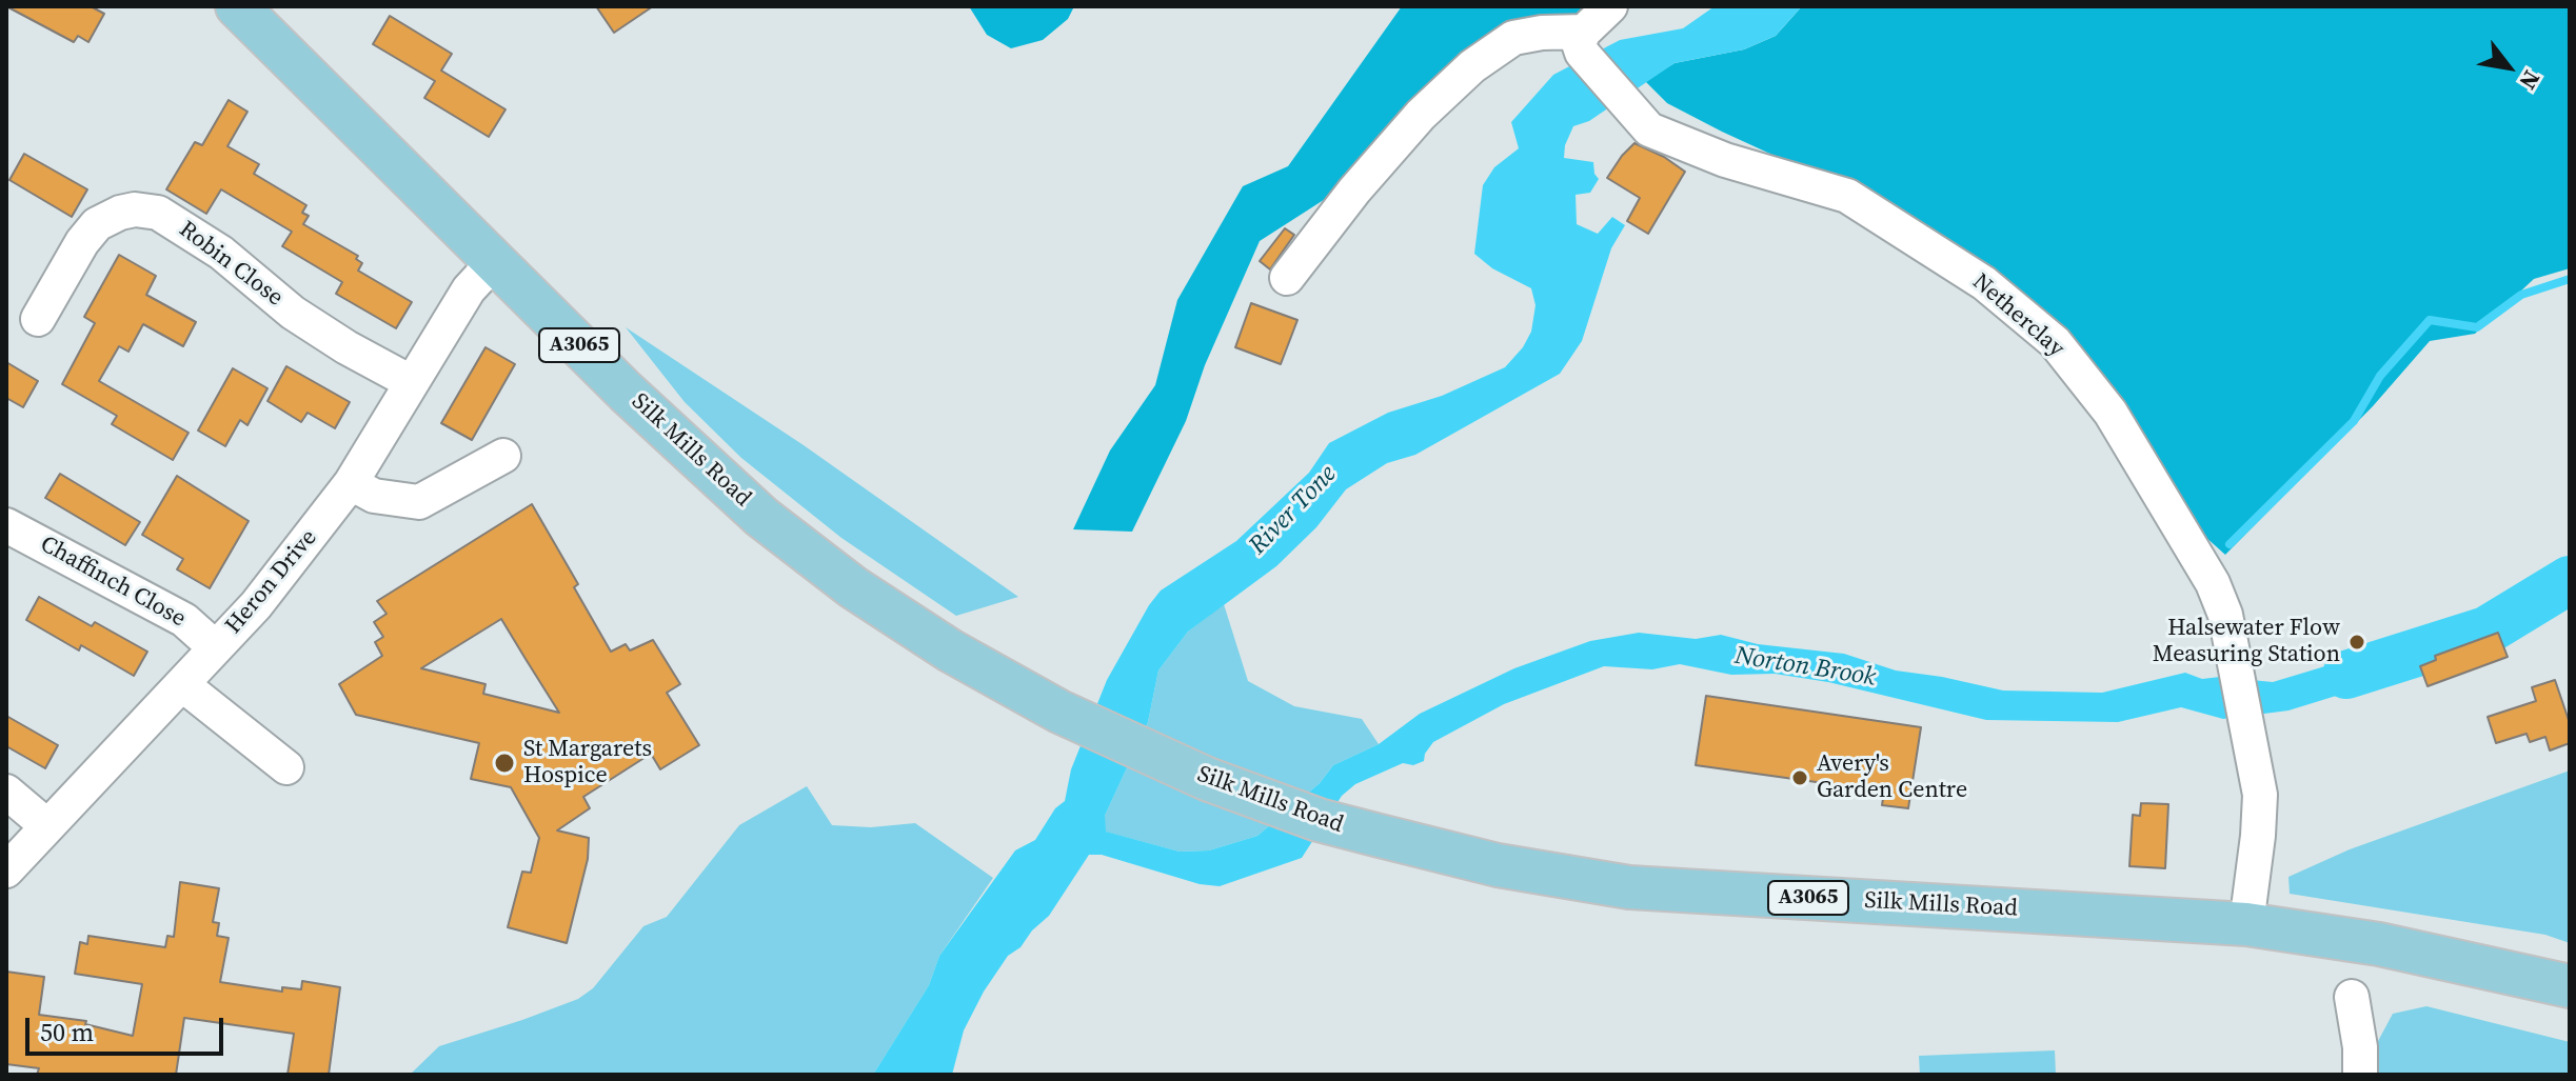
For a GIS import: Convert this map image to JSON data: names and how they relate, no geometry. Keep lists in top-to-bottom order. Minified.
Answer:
{"streets":{"main road":["A3065","Silk Mills Road"],"street":["Robin Close","Netherclay","Chaffinch Close","Heron Drive"]},"crossings":[["Robin Close","Heron Drive"],["Netherclay","Silk Mills Road"],["Silk Mills Road","Heron Drive"],["Chaffinch Close","Heron Drive"]],"water":["River Tone","Norton Brook"],"places":["Halsewater Flow Measuring Station","St Margarets Hospice","Avery's Garden Centre"],"scale_bar":"50 m","north":"bottom right"}
